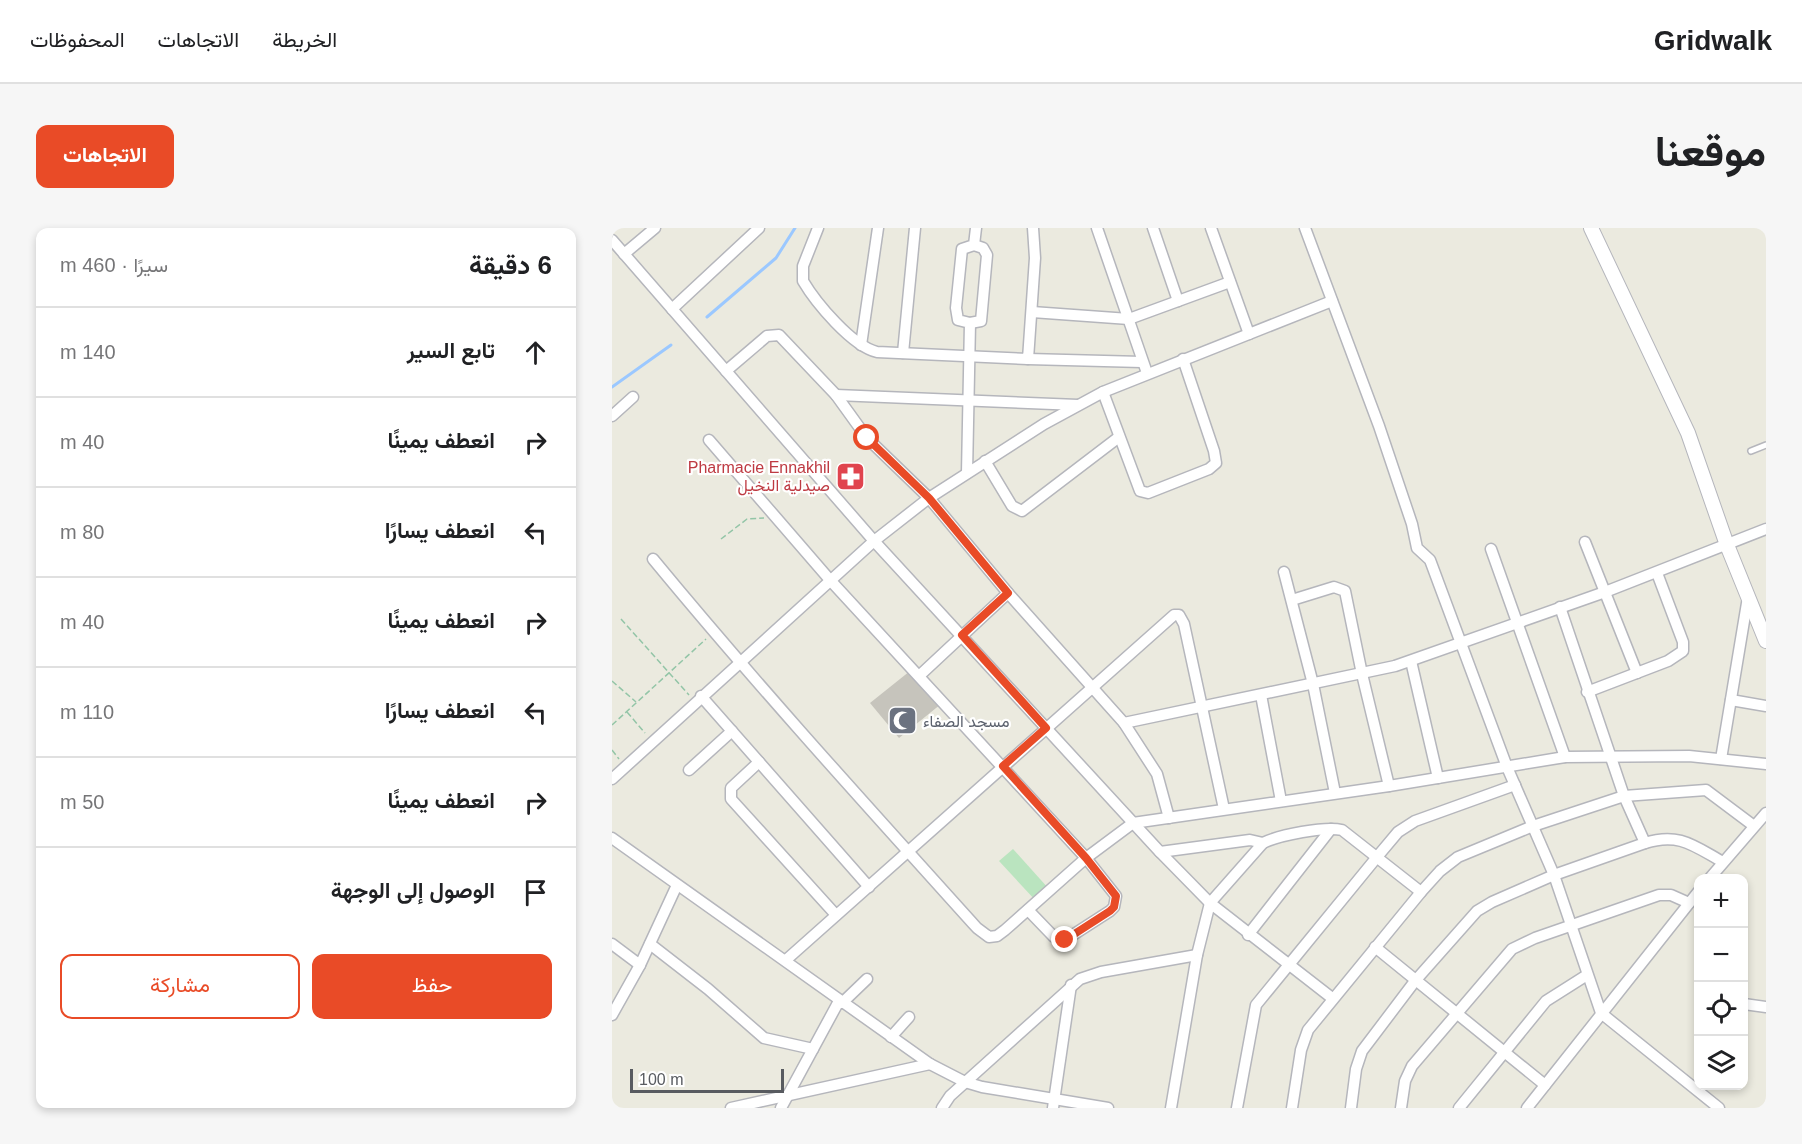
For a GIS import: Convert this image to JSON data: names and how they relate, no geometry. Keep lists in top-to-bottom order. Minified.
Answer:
{"places":{"pharmacy":["Pharmacie Ennakhil صيدلية النخيل"],"mosque":["مسجد الصفاء"]},"scale_bar":"100 m","page":{"header":"Gridwalk","nav":["الخريطة","الاتجاهات","المحفوظات"],"title":"موقعنا","buttons":["الاتجاهات",["حفظ","مشاركة"]],"heading":["6 دقيقة","سيرًا · 460 m"],"list":[["تابع السير","140 m"],["انعطف يمينًا","40 m"],["انعطف يسارًا","80 m"],["انعطف يمينًا","40 m"],["انعطف يسارًا","110 m"],["انعطف يمينًا","50 m"],"الوصول إلى الوجهة"],"map_buttons":["+","−"],"scale":"100 m"}}
